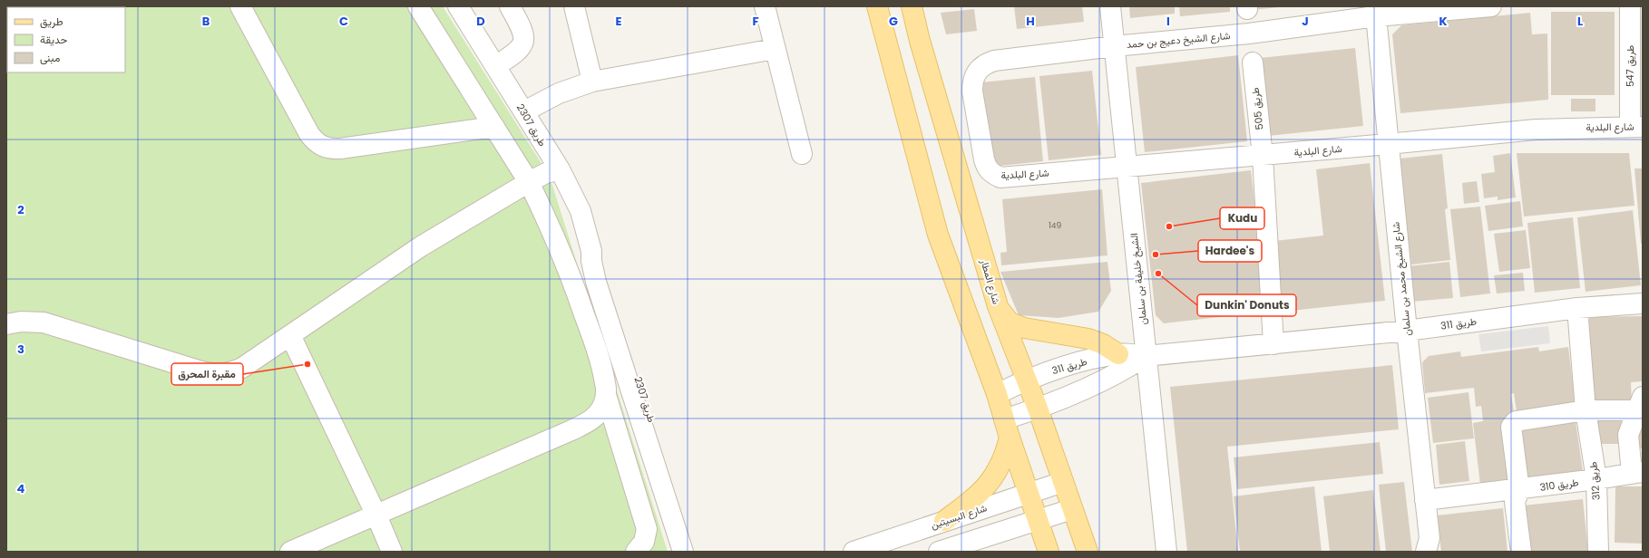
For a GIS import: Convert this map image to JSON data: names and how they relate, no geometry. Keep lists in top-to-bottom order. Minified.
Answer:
{"streets":{"main road":["شارع المطار"],"street":["شارع الشيخ دعيج بن حمد","طريق 547","طريق 505","طريق 2307","شارع البلدية","الشيخ خليفة بن سلمان","شارع الشيخ محمد بن سلمان","طريق 311","طريق 312","طريق 310","شارع البسيتين"]},"crossings":[["شارع الشيخ دعيج بن حمد","شارع البلدية"],["شارع الشيخ دعيج بن حمد","الشيخ خليفة بن سلمان"],["شارع الشيخ دعيج بن حمد","شارع الشيخ محمد بن سلمان"],["طريق 547","شارع البلدية"],["طريق 505","شارع البلدية"],["شارع البلدية","الشيخ خليفة بن سلمان"],["شارع البلدية","شارع الشيخ محمد بن سلمان"],["الشيخ خليفة بن سلمان","طريق 311"],["شارع الشيخ محمد بن سلمان","طريق 311"],["شارع الشيخ محمد بن سلمان","طريق 310"],["شارع المطار","طريق 311"],["شارع المطار","شارع البسيتين"],["طريق 311","طريق 312"],["طريق 312","طريق 310"]],"places":["Kudu","Hardee's","Dunkin' Donuts","مقبرة المحرق"],"house_numbers":["149"],"legend":["طريق","حديقة","مبنى"],"grid":{"columns":["B","C","D","E","F","G","H","I","J","K","L"],"rows":["2","3","4"]}}
